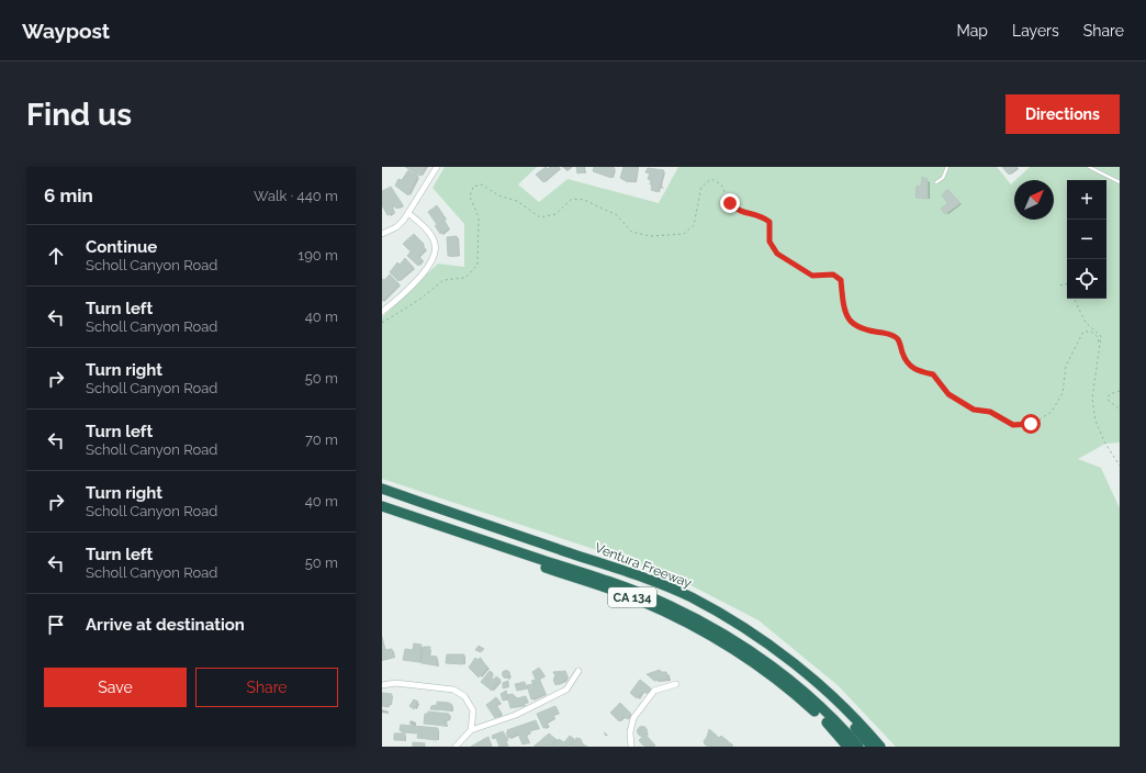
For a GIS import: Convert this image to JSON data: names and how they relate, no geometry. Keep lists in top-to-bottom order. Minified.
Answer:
{"streets":{"highway":["Ventura Freeway","CA 134"]},"north":"top right","page":{"header":"Waypost","nav":["Map","Layers","Share"],"buttons":["Directions",["Save","Share"]],"title":"Find us","heading":["6 min","Walk · 440 m"],"map_buttons":["+","−"],"list":[["Continue","Scholl Canyon Road","190 m"],["Turn left","Scholl Canyon Road","40 m"],["Turn right","Scholl Canyon Road","50 m"],["Turn left","Scholl Canyon Road","70 m"],["Turn right","Scholl Canyon Road","40 m"],["Turn left","Scholl Canyon Road","50 m"],"Arrive at destination"]}}
